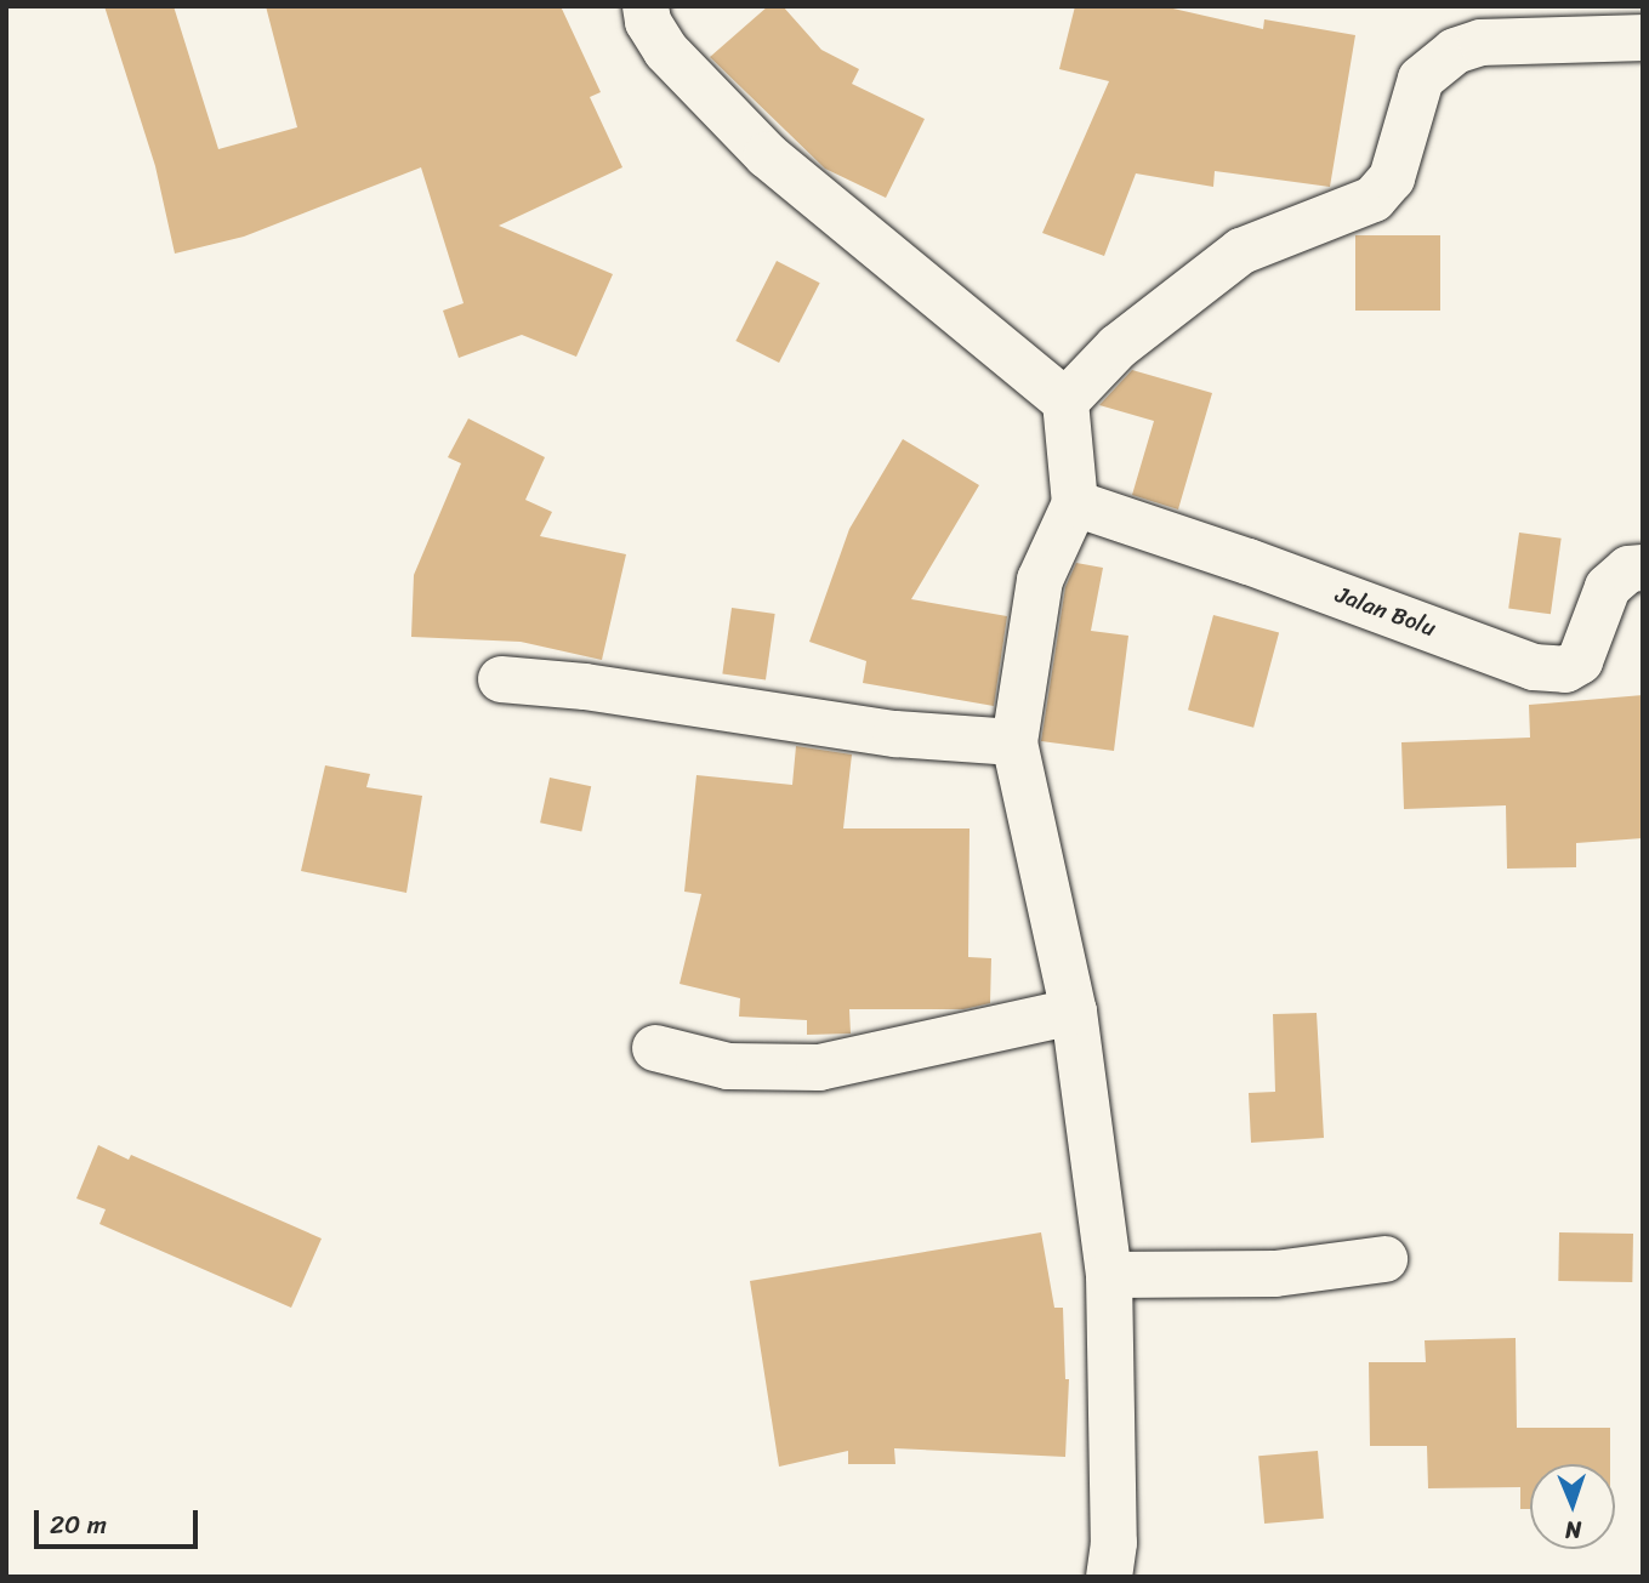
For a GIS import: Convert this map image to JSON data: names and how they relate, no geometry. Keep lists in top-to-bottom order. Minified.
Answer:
{"streets":{"street":["Jalan Bolu"]},"scale_bar":"20 m","north":"bottom"}
